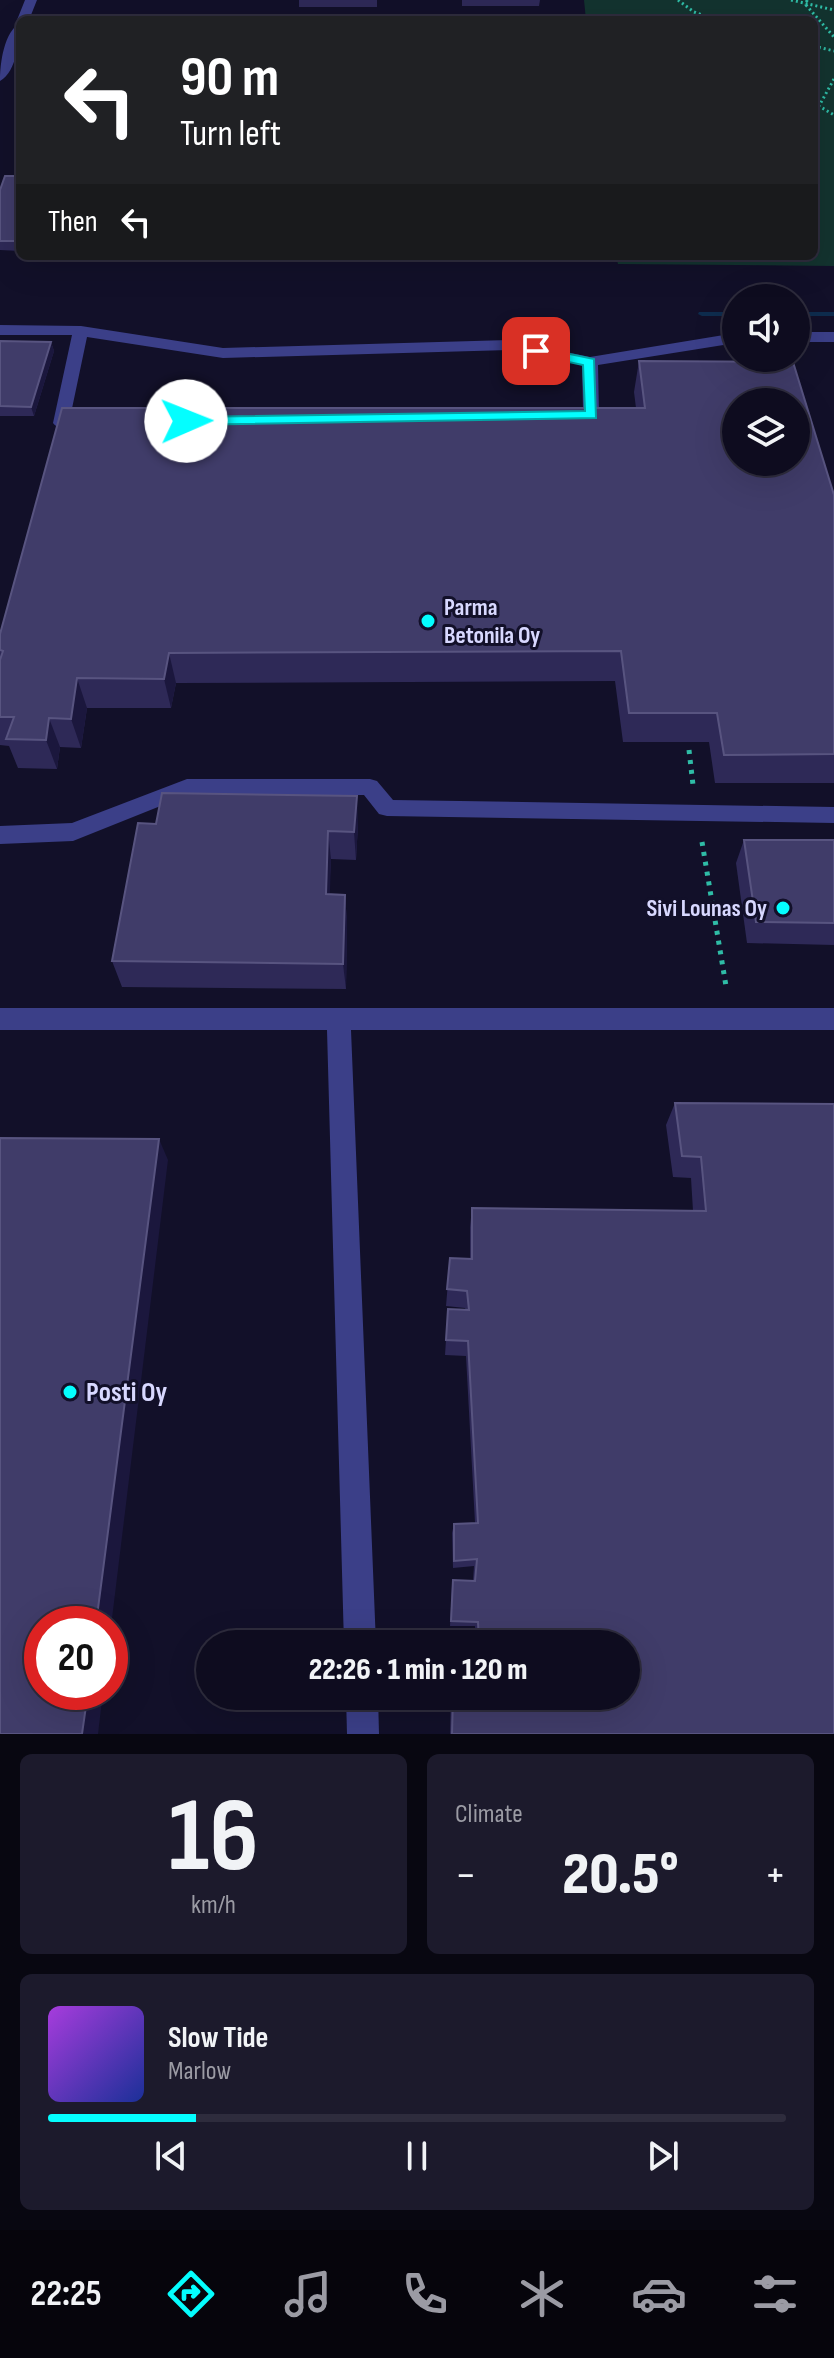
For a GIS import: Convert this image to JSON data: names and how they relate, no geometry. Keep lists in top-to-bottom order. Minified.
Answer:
{"places":["Parma Betonila Oy","Sivi Lounas Oy","Posti Oy"],"page":{"turn":["90 m","Turn left"],"then":"Then","limit":"20","trip":"22:26 · 1 min · 120 m","tile":[["16","km/h"],"Climate"],"heat":["−","20.5°","+"],"song":["Slow Tide","Marlow"],"tabs":"22:25"}}
